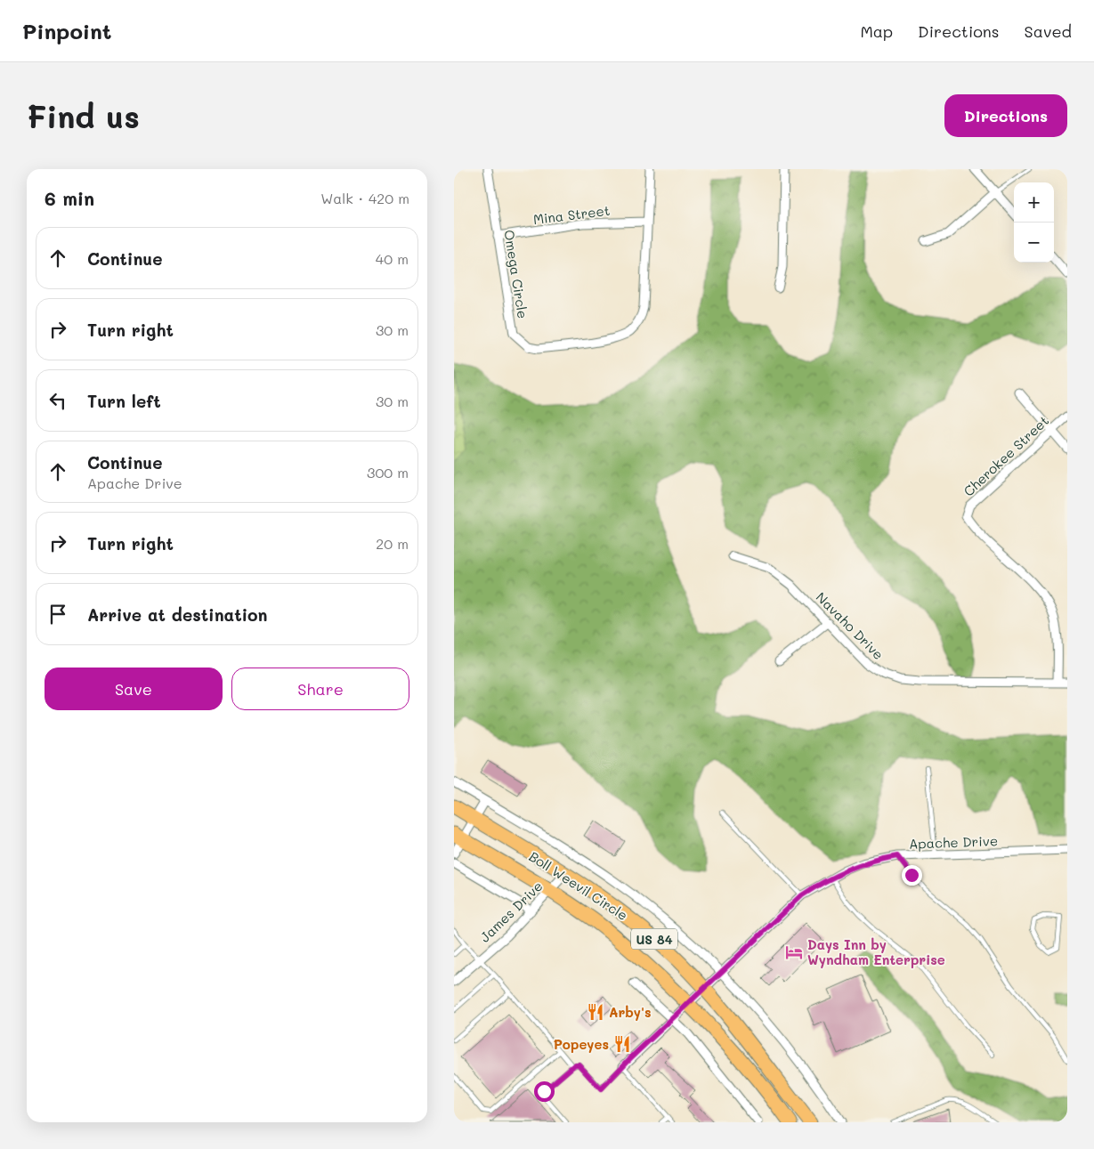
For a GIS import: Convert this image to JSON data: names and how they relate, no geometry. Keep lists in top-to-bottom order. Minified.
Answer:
{"streets":{"highway":["Boll Weevil Circle","US 84"],"street":["Mina Street","Omega Circle","Cherokee Street","Navaho Drive","Apache Drive","James Drive"]},"crossings":[["Mina Street","Omega Circle"],["Cherokee Street","Navaho Drive"],["Apache Drive","Boll Weevil Circle"],["Boll Weevil Circle","James Drive"]],"places":{"hotel":["Days Inn by Wyndham Enterprise"],"restaurant":["Arby's","Popeyes"]},"page":{"header":"Pinpoint","nav":["Map","Directions","Saved"],"buttons":["Directions",["Save","Share"]],"title":"Find us","heading":["6 min","Walk · 420 m"],"map_buttons":["+","−"],"list":[["Continue","40 m"],["Turn right","30 m"],["Turn left","30 m"],["Continue","Apache Drive","300 m"],["Turn right","20 m"],"Arrive at destination"]}}
